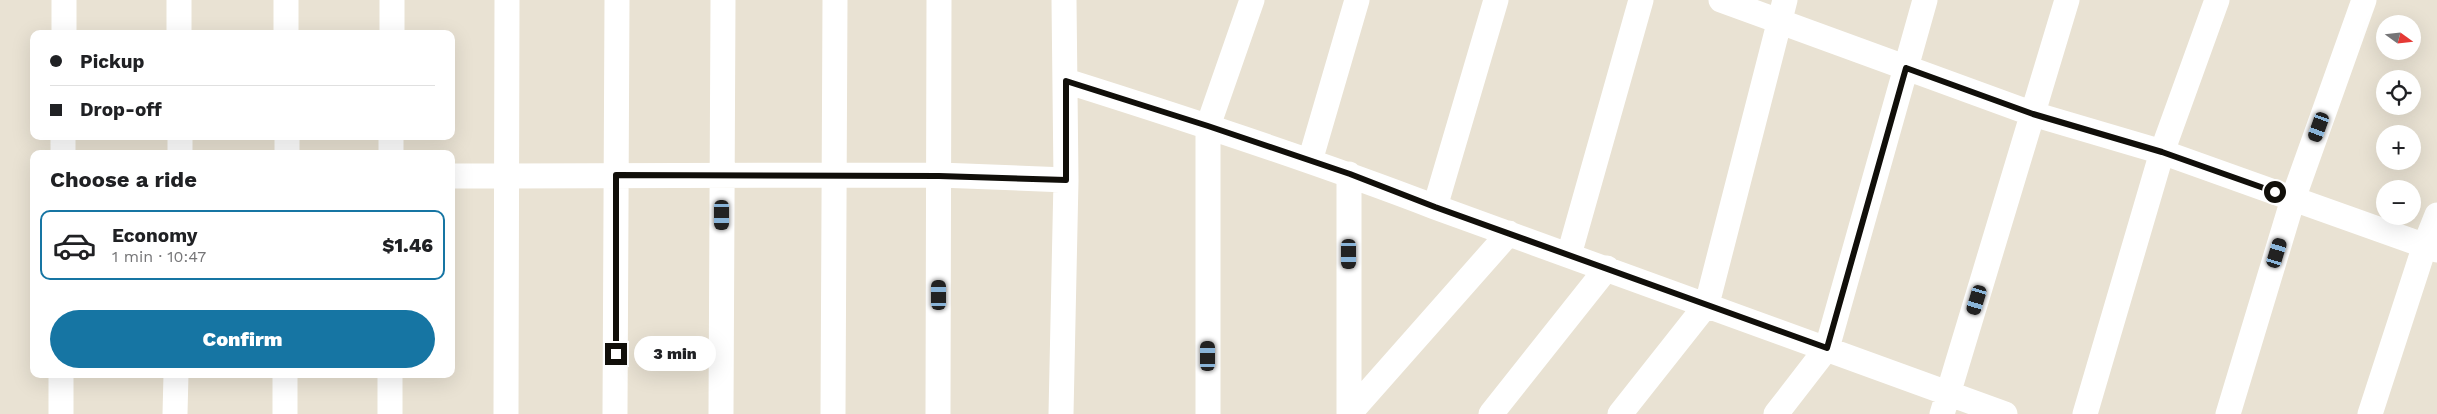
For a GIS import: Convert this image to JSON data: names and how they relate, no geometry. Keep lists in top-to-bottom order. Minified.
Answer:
{"north":"right","page":{"map_buttons":["+","−"],"banner":["Pickup","Drop-off"],"heading":"Choose a ride","list":[{"name":"Economy","note":"1 min · 10:47","value":"$1.46"}],"buttons":"Confirm","bubble":"3 min"}}
